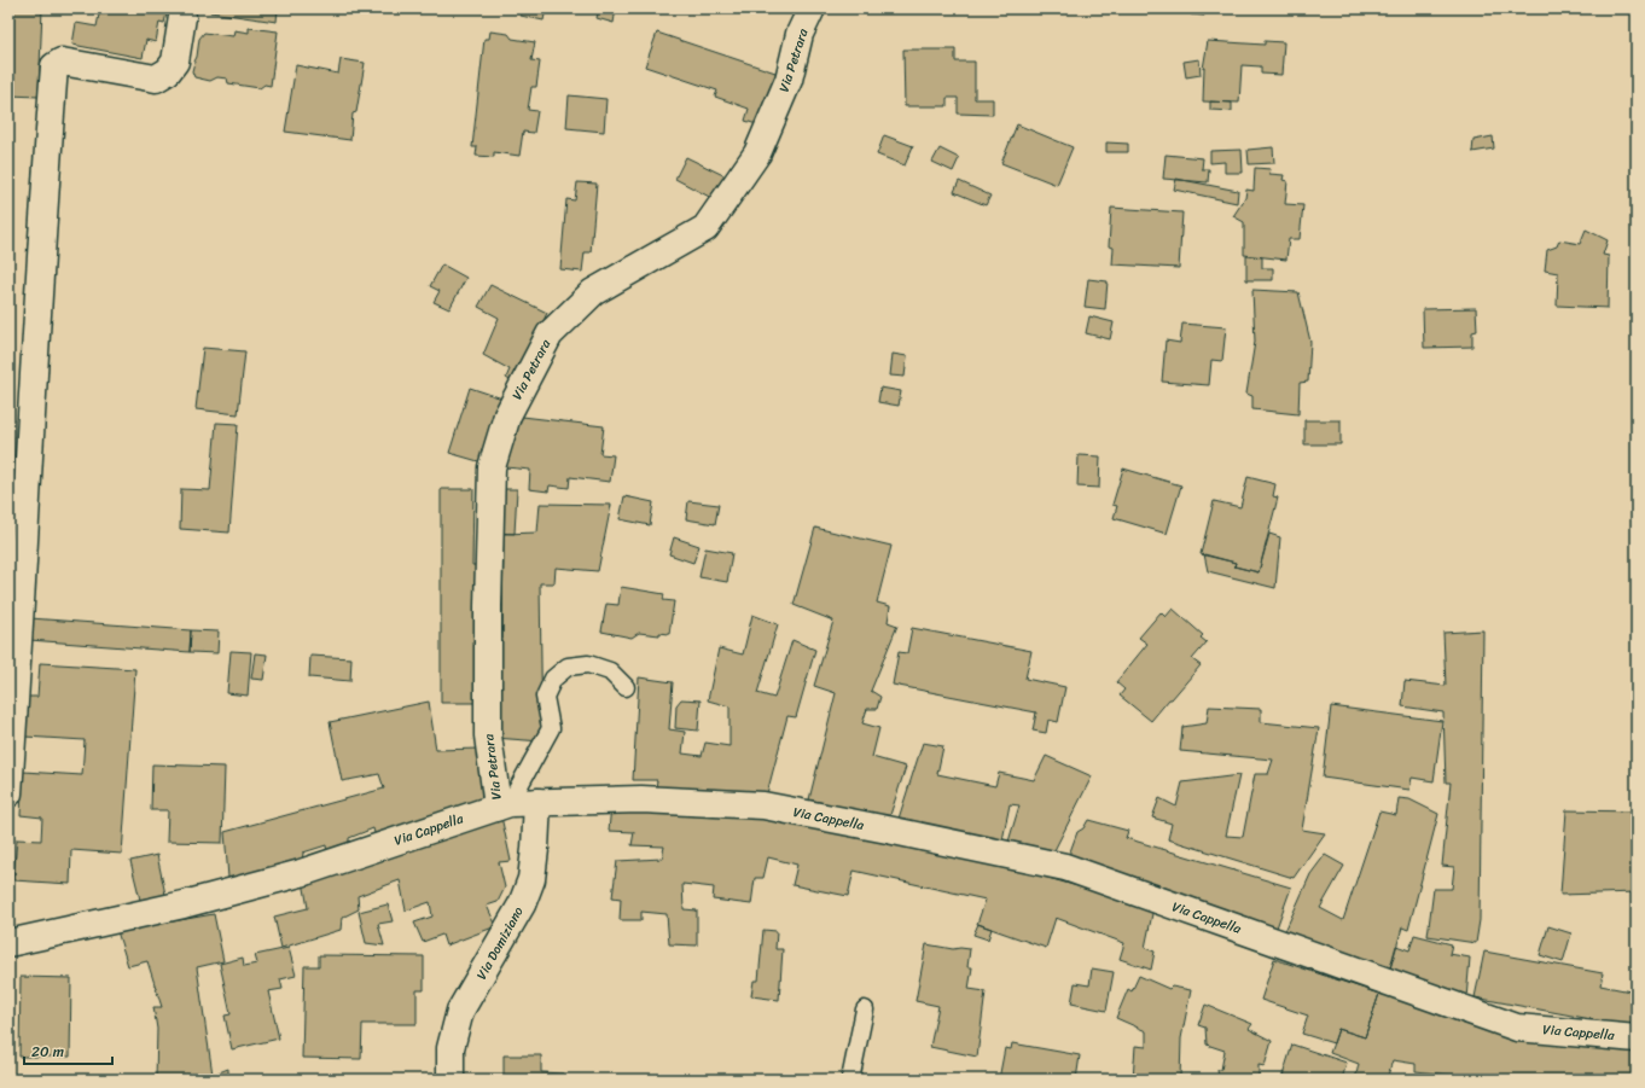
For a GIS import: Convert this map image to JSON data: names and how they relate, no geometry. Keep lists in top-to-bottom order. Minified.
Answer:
{"streets":{"street":["Via Petrara","Via Cappella","Via Domiziano"]},"crossings":[["Via Petrara","Via Cappella"],["Via Cappella","Via Domiziano"]],"scale_bar":"20 m"}
